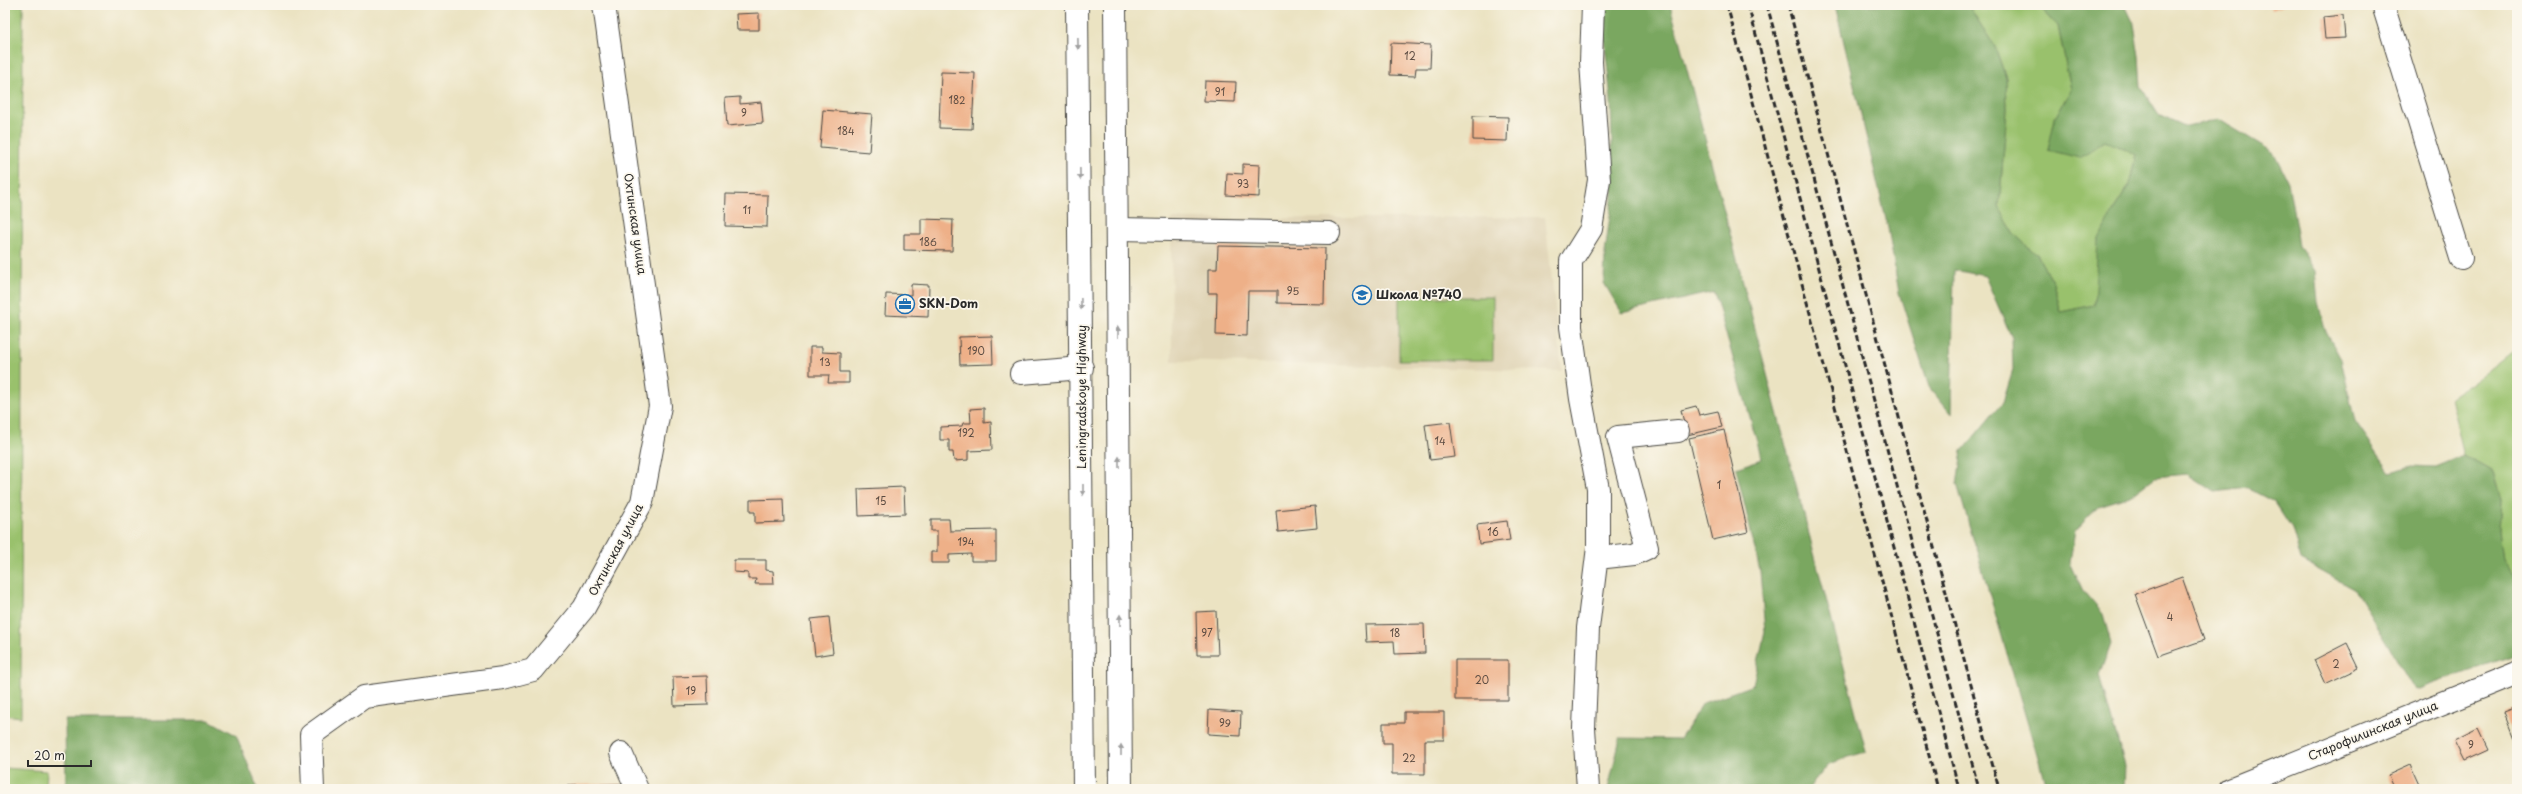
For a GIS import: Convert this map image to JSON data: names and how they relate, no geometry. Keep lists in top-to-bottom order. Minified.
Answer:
{"streets":{"main road":["Охтинская улица","Leningradskoye Highway","Старофилинская улица"]},"places":{"school or university":["Школа №740"],"office":["SKN-Dom"]},"house_numbers":["12","91","182","9","184","93","11","186","95","190","13","192","14","1","15","16","194","4","97","18","2","20","19","99","9","22"],"scale_bar":"20 m"}
